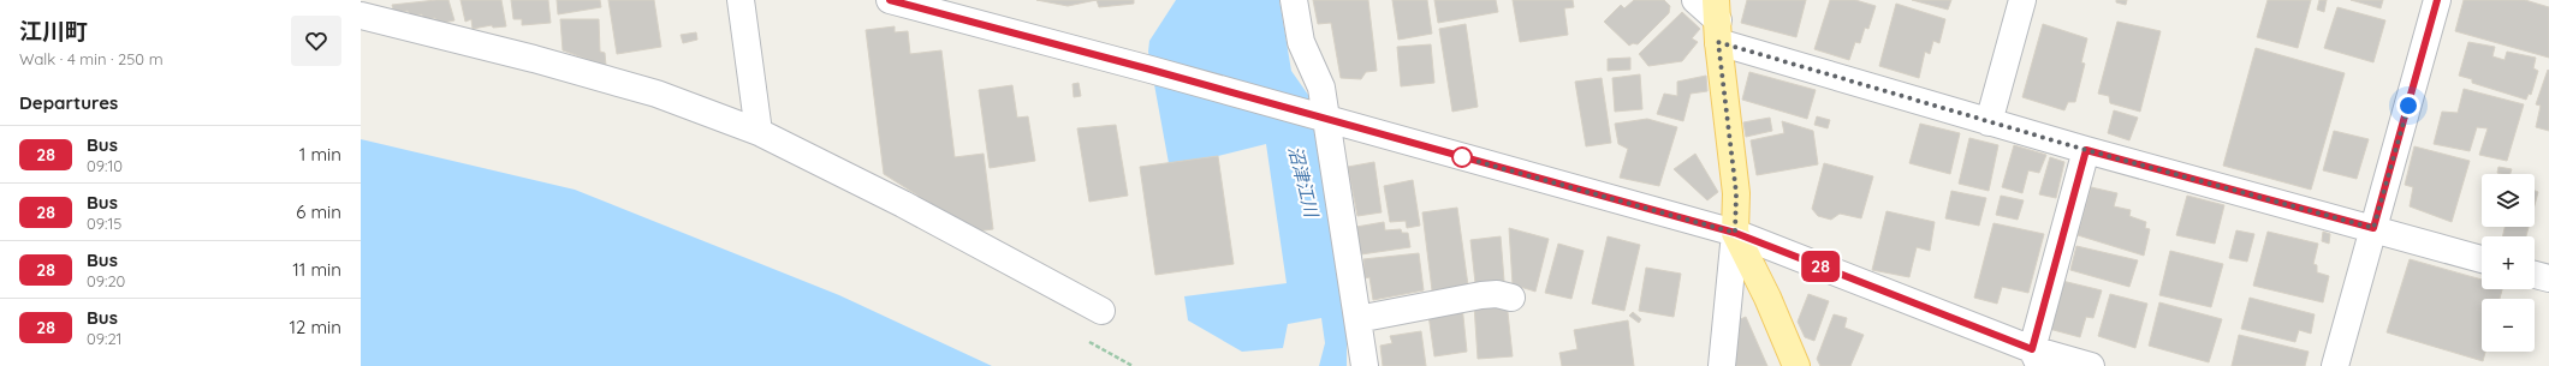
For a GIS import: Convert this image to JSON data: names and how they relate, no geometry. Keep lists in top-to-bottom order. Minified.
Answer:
{"water":["沼津江川"],"lines":["bus line 28"],"page":{"heading":[["江川町","Walk · 4 min · 250 m"],"Departures"],"on_map":"28","list":[{"mark":"28","name":"Bus","note":"09:10","value":"1 min"},{"mark":"28","name":"Bus","note":"09:15","value":"6 min"},{"mark":"28","name":"Bus","note":"09:20","value":"11 min"},{"mark":"28","name":"Bus","note":"09:21","value":"12 min"}],"map_buttons":["+","−"]}}
